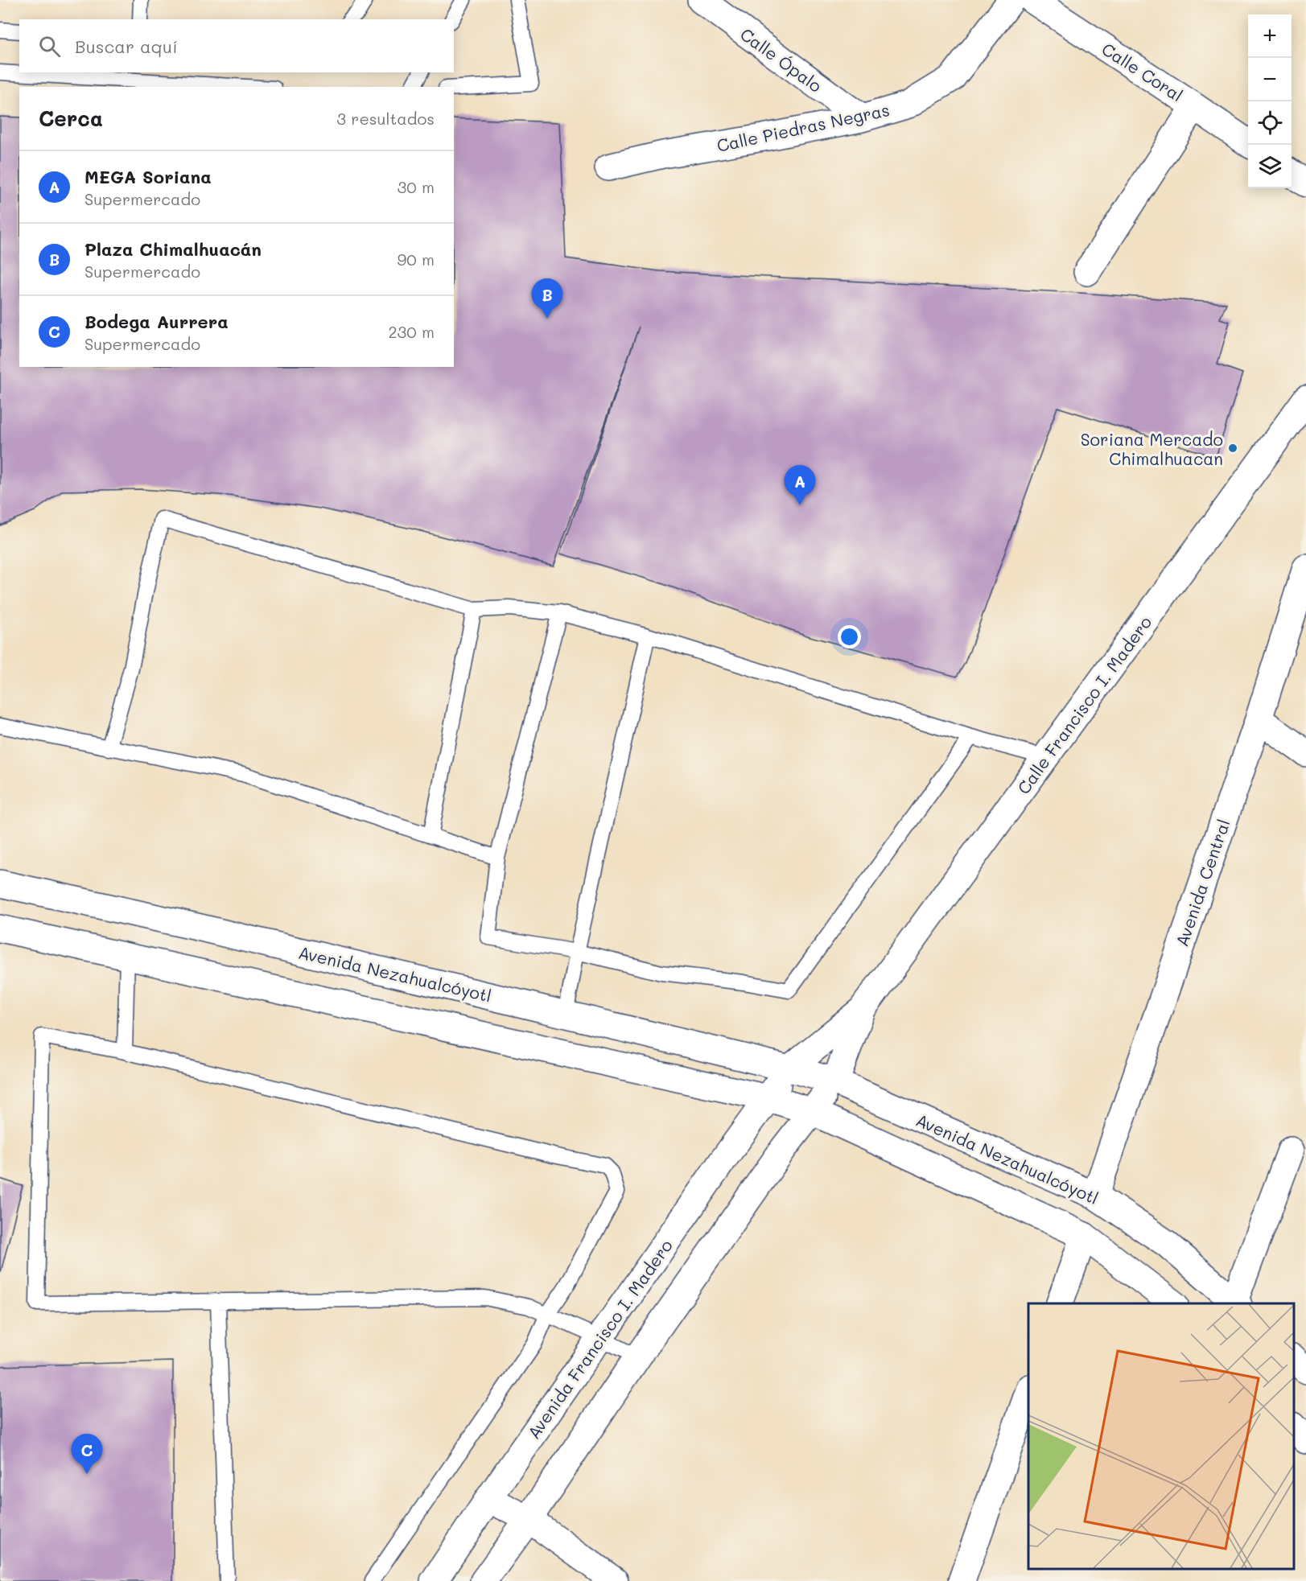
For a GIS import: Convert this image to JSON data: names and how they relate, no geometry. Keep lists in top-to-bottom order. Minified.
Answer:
{"streets":{"main road":["Calle Ópalo","Calle Coral","Calle Piedras Negras","Calle Francisco I. Madero","Avenida Central","Avenida Nezahualcóyotl","Avenida Francisco I. Madero"]},"crossings":[["Calle Ópalo","Calle Piedras Negras"],["Calle Francisco I. Madero","Avenida Nezahualcóyotl"],["Avenida Central","Avenida Nezahualcóyotl"]],"places":["Soriana Mercado Chimalhuacan"],"page":{"map_buttons":["+","−"],"search":"Buscar aquí","heading":["Cerca","3 resultados"],"list":[{"mark":"A","name":"MEGA Soriana","note":"Supermercado","value":"30 m"},{"mark":"B","name":"Plaza Chimalhuacán","note":"Supermercado","value":"90 m"},{"mark":"C","name":"Bodega Aurrera","note":"Supermercado","value":"230 m"}],"pins":["B","A","C"]}}
